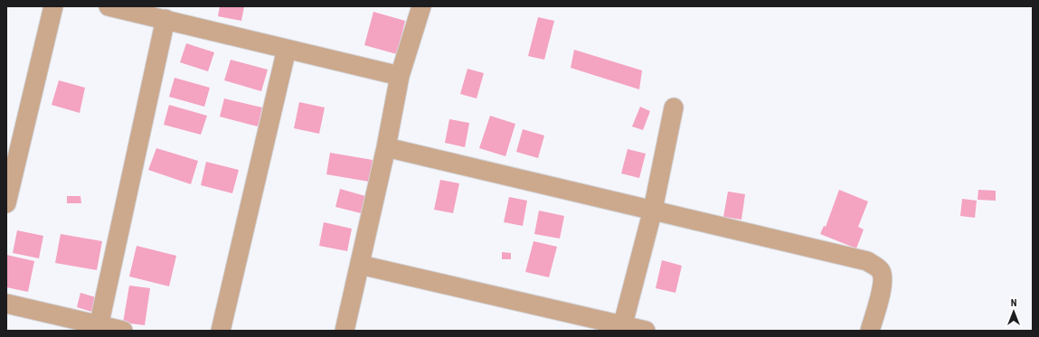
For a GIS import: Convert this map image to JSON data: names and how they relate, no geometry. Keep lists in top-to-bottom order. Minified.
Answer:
{"north":"top"}
